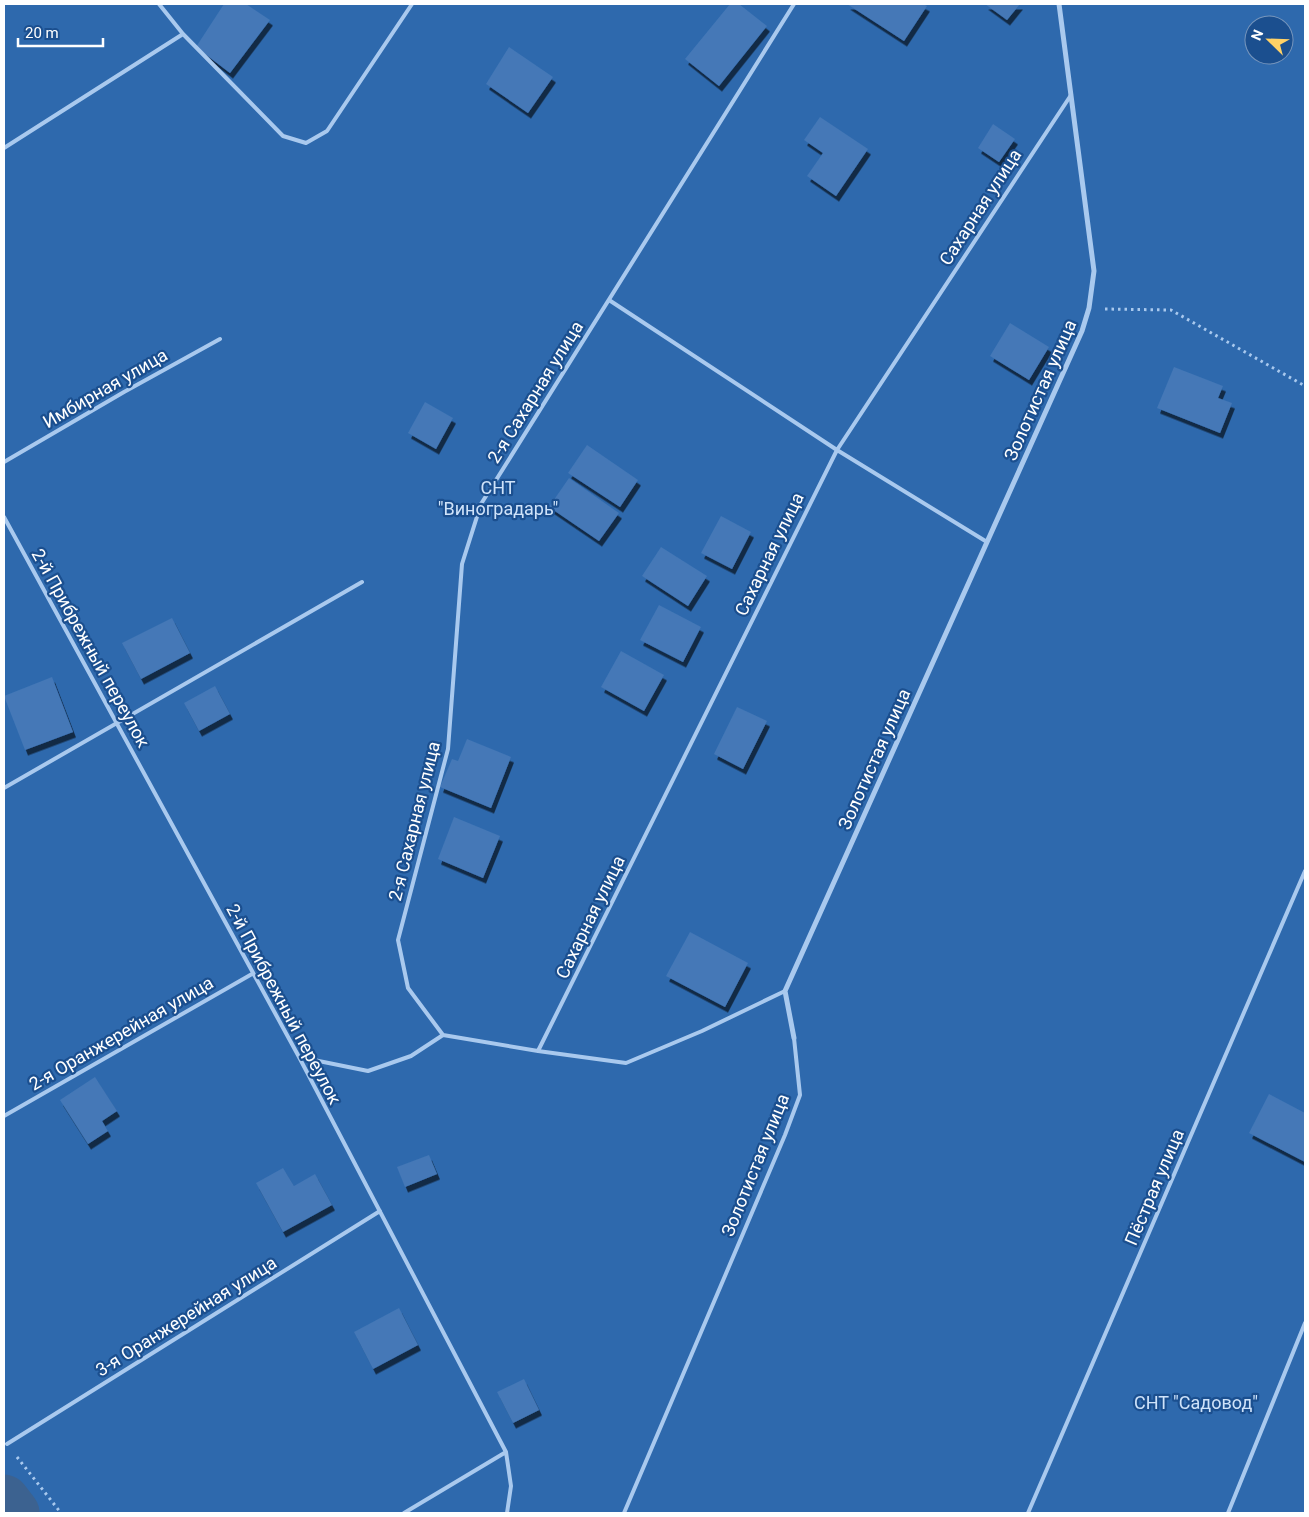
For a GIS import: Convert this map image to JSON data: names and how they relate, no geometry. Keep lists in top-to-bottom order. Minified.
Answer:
{"streets":{"street":["Золотистая улица"],"lane":["Сахарная улица","Имбирная улица","2-я Сахарная улица","2-й Прибрежный переулок","2-я Оранжерейная улица","Пёстрая улица","3-я Оранжерейная улица"]},"crossings":[["Сахарная улица","Золотистая улица"],["2-й Прибрежный переулок","2-я Оранжерейная улица"],["2-й Прибрежный переулок","3-я Оранжерейная улица"]],"parks":["СНТ \"Виноградарь\"","СНТ \"Садовод\""],"scale_bar":"20 m","north":"top left"}
